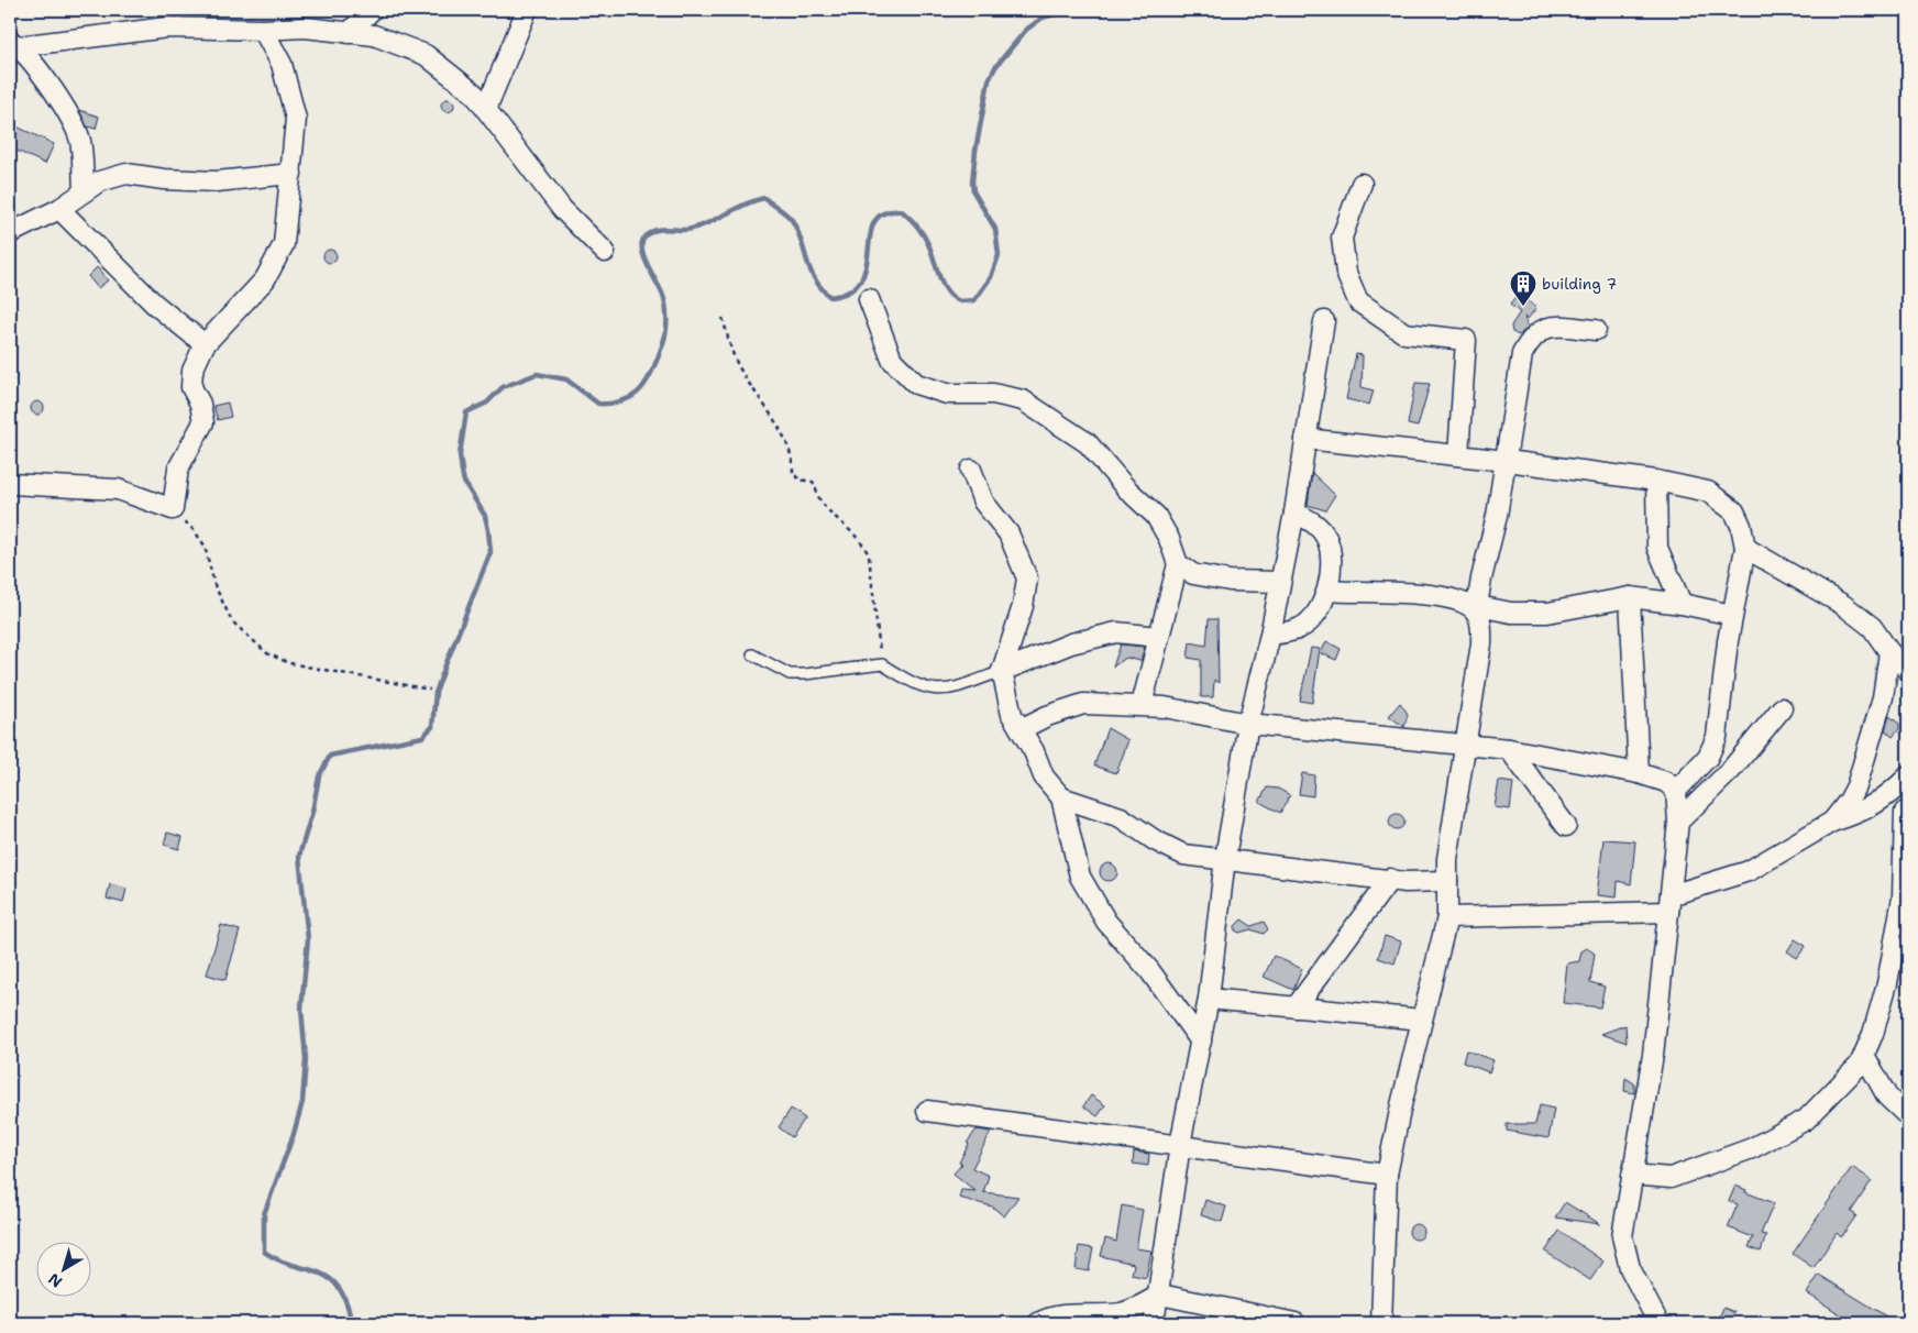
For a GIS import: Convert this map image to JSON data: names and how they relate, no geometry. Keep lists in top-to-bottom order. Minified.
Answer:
{"places":{"building":["building 7"]},"north":"bottom left"}
